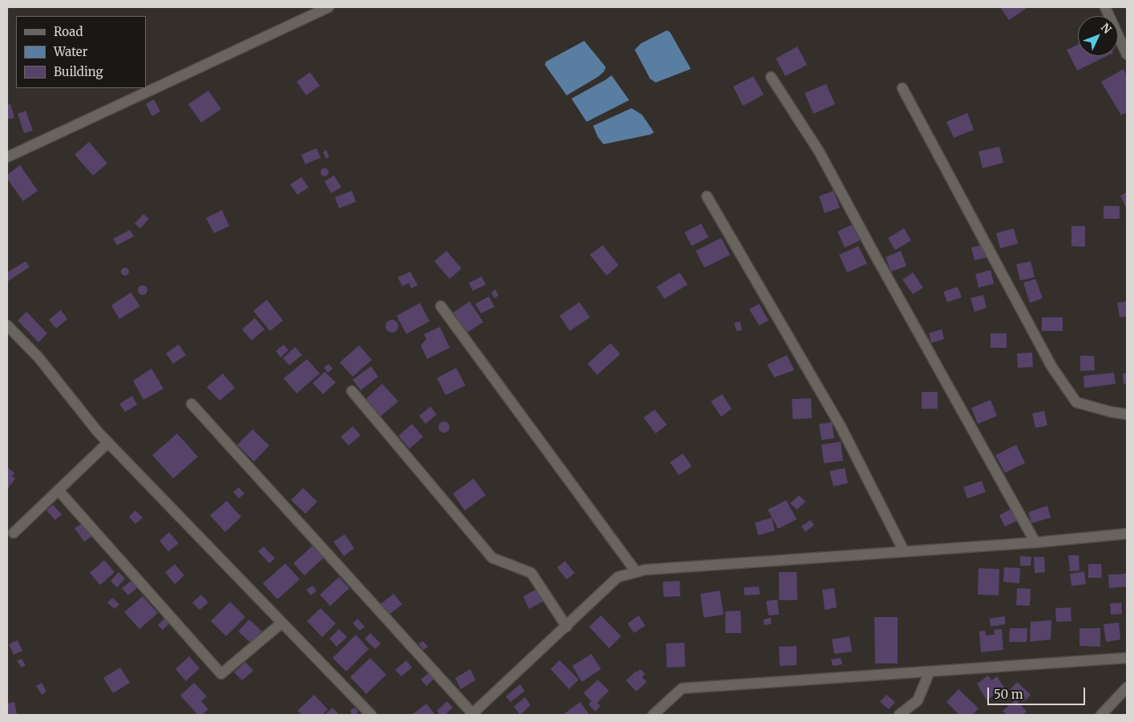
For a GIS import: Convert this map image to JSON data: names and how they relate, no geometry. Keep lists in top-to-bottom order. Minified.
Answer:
{"legend":["Road","Water","Building"],"scale_bar":"50 m","north":"top right"}
